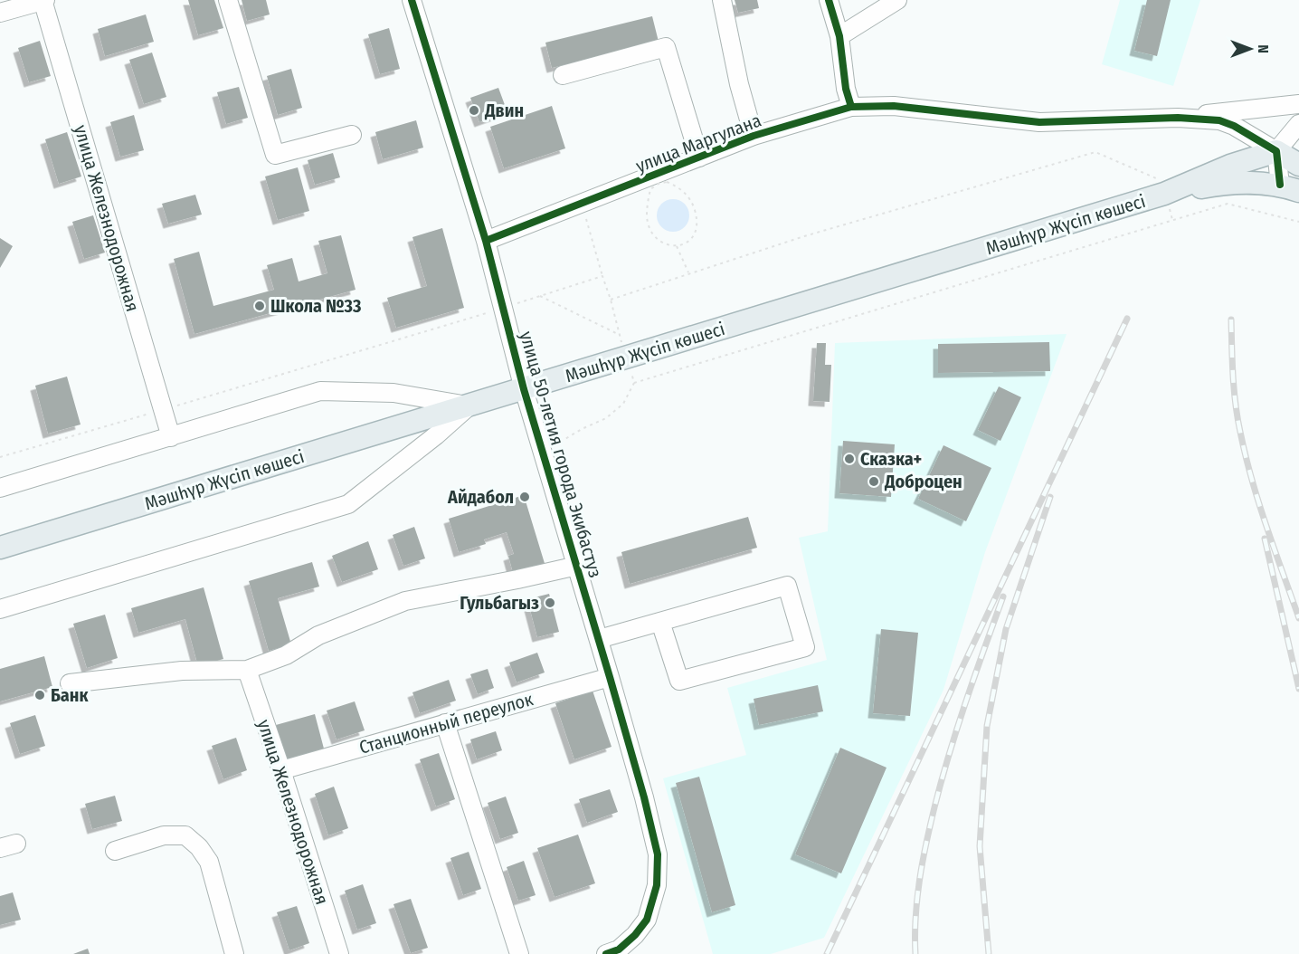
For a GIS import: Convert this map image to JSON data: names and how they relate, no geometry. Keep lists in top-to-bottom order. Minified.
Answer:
{"streets":{"main road":["Мәшһүр Жүсіп көшесі"],"street":["улица Маргулана","улица Железнодорожная","улица 50-летия города Экибастуз","Станционный переулок"]},"crossings":[["улица Маргулана","улица 50-летия города Экибастуз"],["улица Железнодорожная","Станционный переулок"],["Мәшһүр Жүсіп көшесі","улица 50-летия города Экибастуз"],["улица 50-летия города Экибастуз","Станционный переулок"]],"places":["Двин","Школа №33","Сказка+","Доброцен","Айдабол","Гульбагыз","Банк"],"north":"right"}
